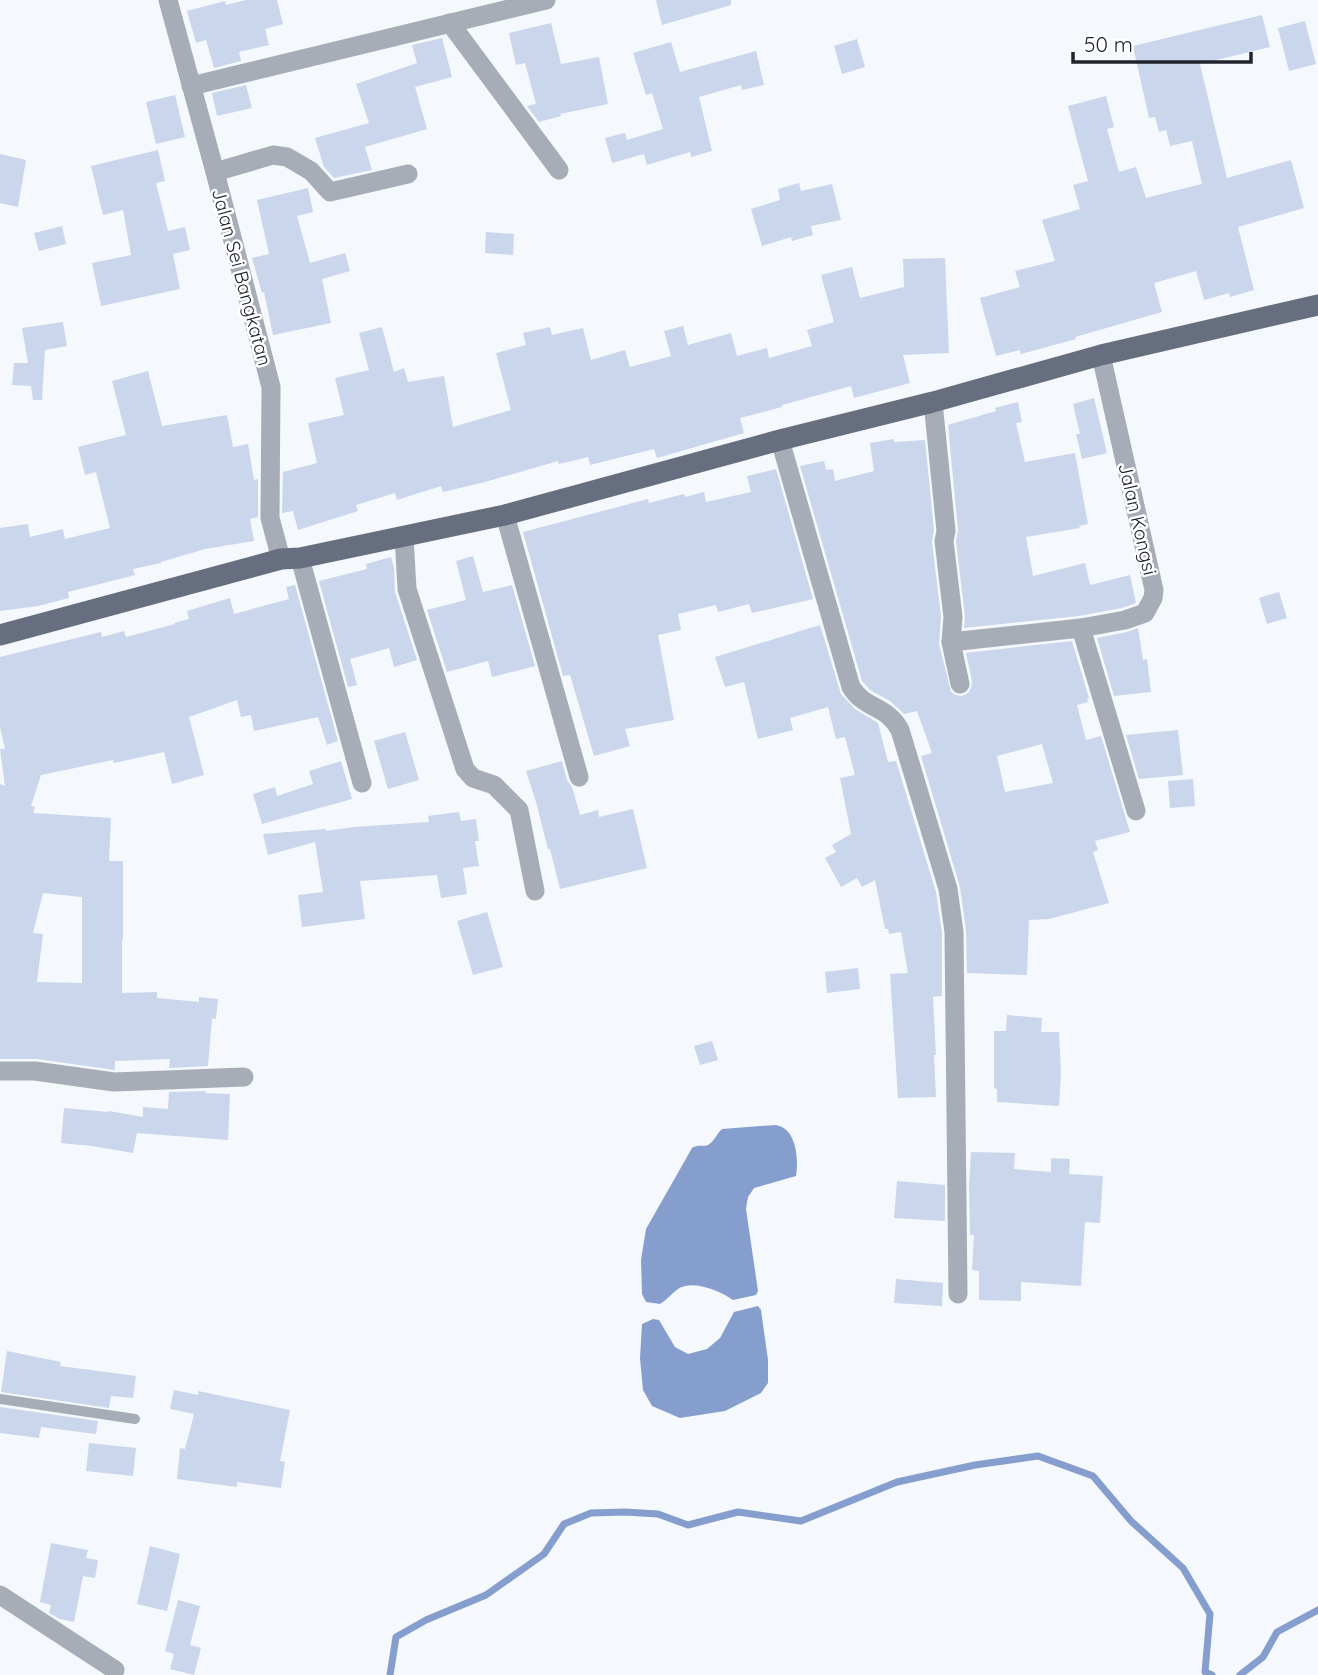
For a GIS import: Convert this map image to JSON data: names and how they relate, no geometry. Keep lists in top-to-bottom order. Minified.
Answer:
{"streets":{"street":["Jalan Sei Bangkatan","Jalan Kongsi"]},"scale_bar":"50 m"}
